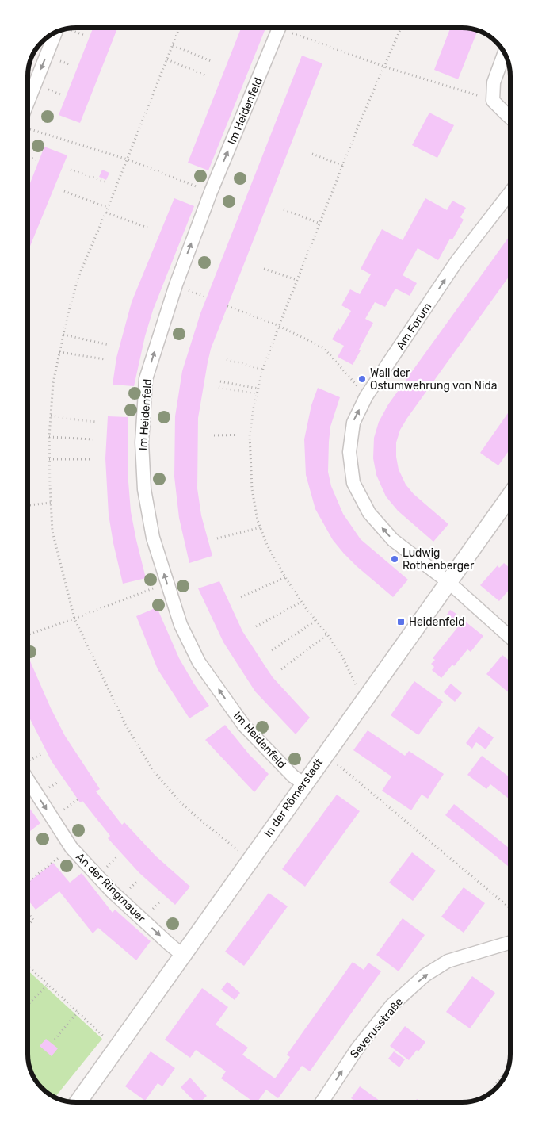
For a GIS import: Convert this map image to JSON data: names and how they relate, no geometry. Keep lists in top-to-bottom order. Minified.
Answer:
{"streets":{"street":["Im Heidenfeld","Am Forum","In der Römerstadt","An der Ringmauer","Severusstraße"]},"crossings":[["Im Heidenfeld","In der Römerstadt"],["Am Forum","In der Römerstadt"],["In der Römerstadt","An der Ringmauer"]],"one_way":["Im Heidenfeld","Am Forum","An der Ringmauer","Severusstraße"],"places":{"other":["Wall der Ostumwehrung von Nida","Ludwig Rothenberger"],"transit":["Heidenfeld"]}}
